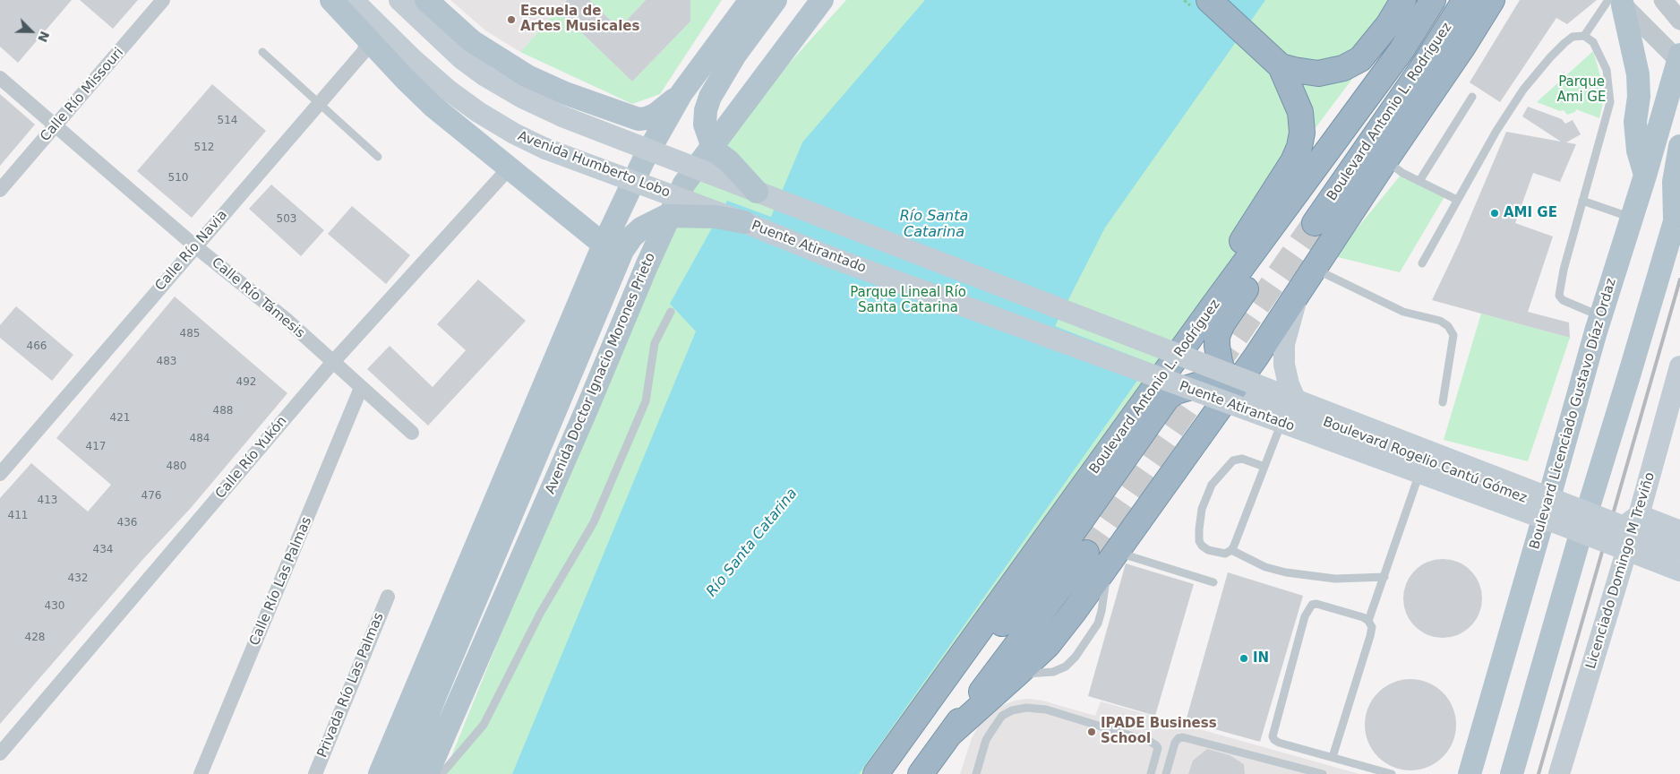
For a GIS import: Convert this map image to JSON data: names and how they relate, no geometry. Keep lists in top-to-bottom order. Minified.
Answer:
{"streets":{"highway":["Boulevard Antonio L. Rodríguez"],"main road":["Avenida Humberto Lobo","Puente Atirantado","Avenida Doctor Ignacio Morones Prieto","Boulevard Licenciado Gustavo Díaz Ordaz","Boulevard Rogelio Cantú Gómez","Licenciado Domingo M Treviño"],"street":["Calle Río Missouri","Calle Río Navia","Calle Río Támesis","Calle Río Yukón","Calle Río Las Palmas","Privada Río Las Palmas"]},"crossings":[["Calle Río Missouri","Calle Río Támesis"],["Avenida Humberto Lobo","Puente Atirantado"],["Avenida Humberto Lobo","Calle Río Navia"],["Calle Río Navia","Calle Río Támesis"],["Calle Río Támesis","Calle Río Yukón"],["Calle Río Támesis","Calle Río Las Palmas"],["Boulevard Licenciado Gustavo Díaz Ordaz","Boulevard Rogelio Cantú Gómez"],["Boulevard Rogelio Cantú Gómez","Licenciado Domingo M Treviño"]],"water":["Río Santa Catarina"],"parks":["Parque Ami GE","Parque Lineal Río Santa Catarina"],"places":["Escuela de Artes Musicales","AMI GE","IN","IPADE Business School"],"house_numbers":["514","512","510","503","485","466","483","492","488","421","484","417","480","476","413","411","436","434","432","430","428"],"north":"bottom right"}
